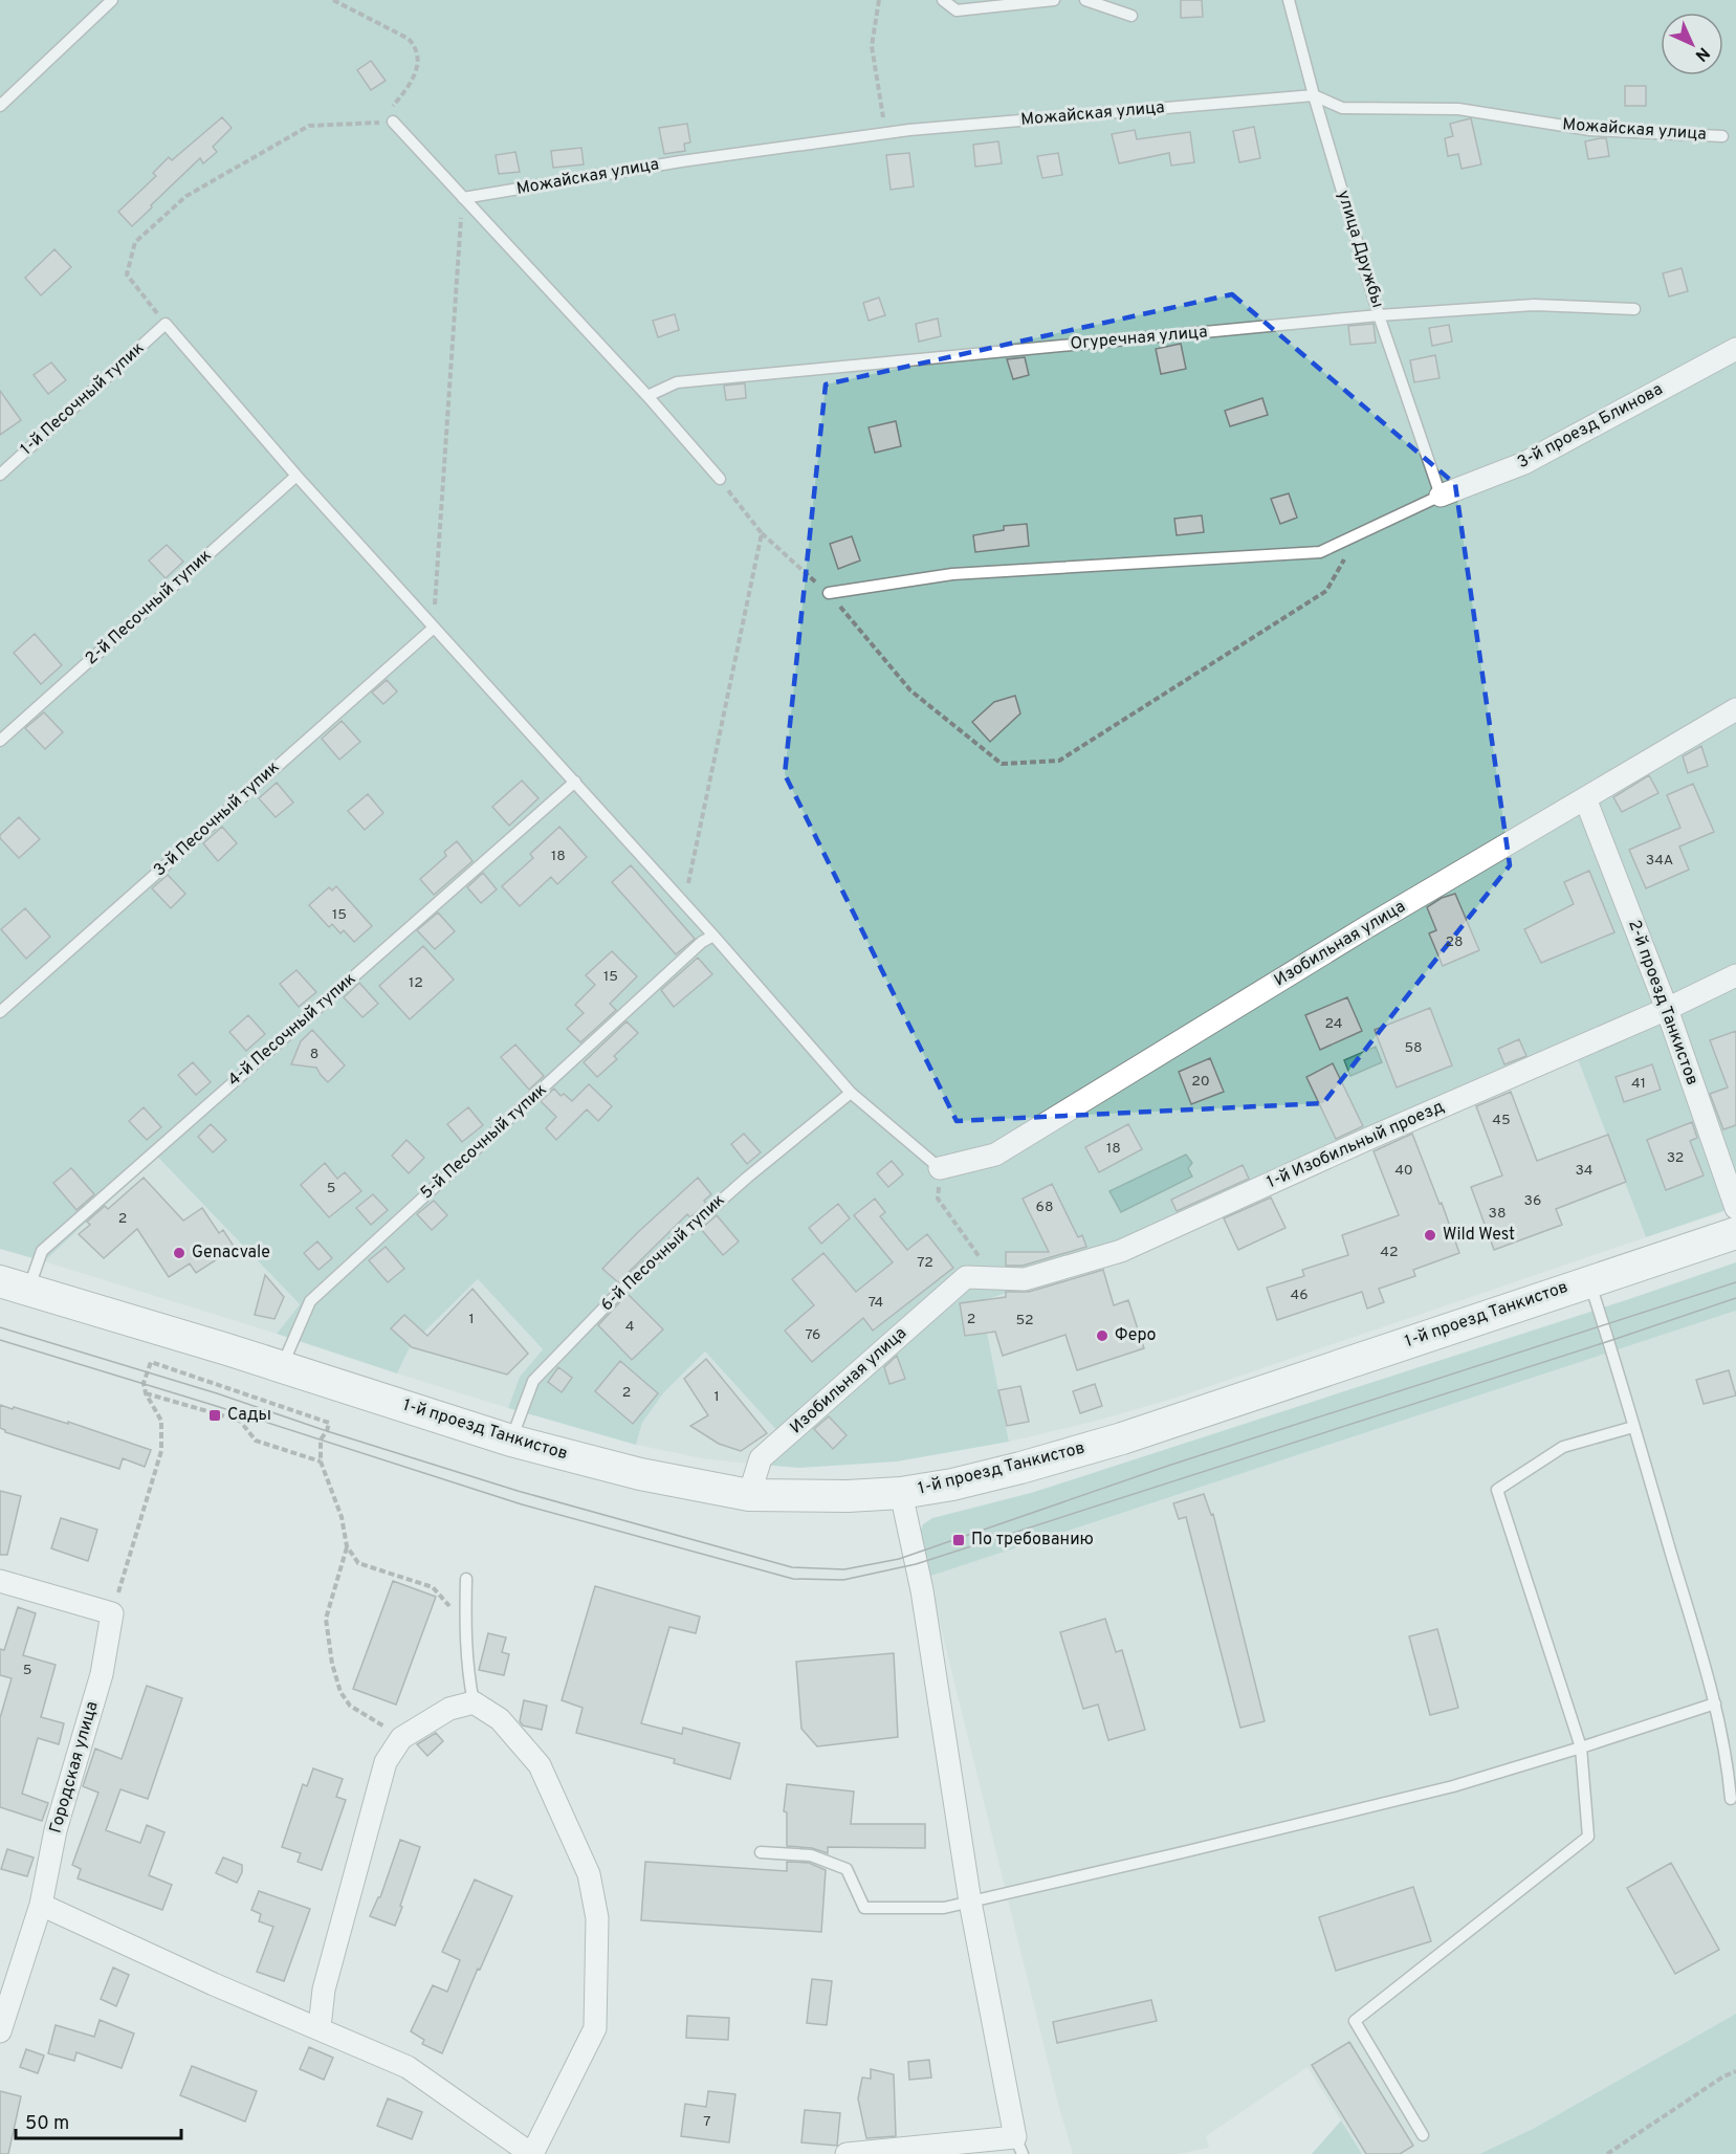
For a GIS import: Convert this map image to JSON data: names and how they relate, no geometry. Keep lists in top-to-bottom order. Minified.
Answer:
{"streets":{"main road":["1-й проезд Танкистов"],"street":["3-й проезд Блинова","Изобильная улица","2-й проезд Танкистов","1-й Изобильный проезд","Городская улица"],"lane":["Можайская улица","улица Дружбы","Огуречная улица","1-й Песочный тупик","2-й Песочный тупик","3-й Песочный тупик","4-й Песочный тупик","5-й Песочный тупик","6-й Песочный тупик"]},"crossings":[["Можайская улица","улица Дружбы"],["улица Дружбы","Огуречная улица"],["улица Дружбы","3-й проезд Блинова"],["Изобильная улица","2-й проезд Танкистов"],["Изобильная улица","1-й Изобильный проезд"],["Изобильная улица","1-й проезд Танкистов"],["2-й проезд Танкистов","1-й Изобильный проезд"],["4-й Песочный тупик","1-й проезд Танкистов"],["5-й Песочный тупик","1-й проезд Танкистов"],["6-й Песочный тупик","1-й проезд Танкистов"]],"places":{"other":["Wild West","Genacvale","Феро"],"transit":["Сады","По требованию"]},"house_numbers":["18","34А","15","28","15","12","24","58","8","20","41","45","18","32","40","34","5","36","68","38","2","42","72","46","74","1","2","52","4","76","2","1","5","7"],"scale_bar":"50 m","north":"bottom right"}
